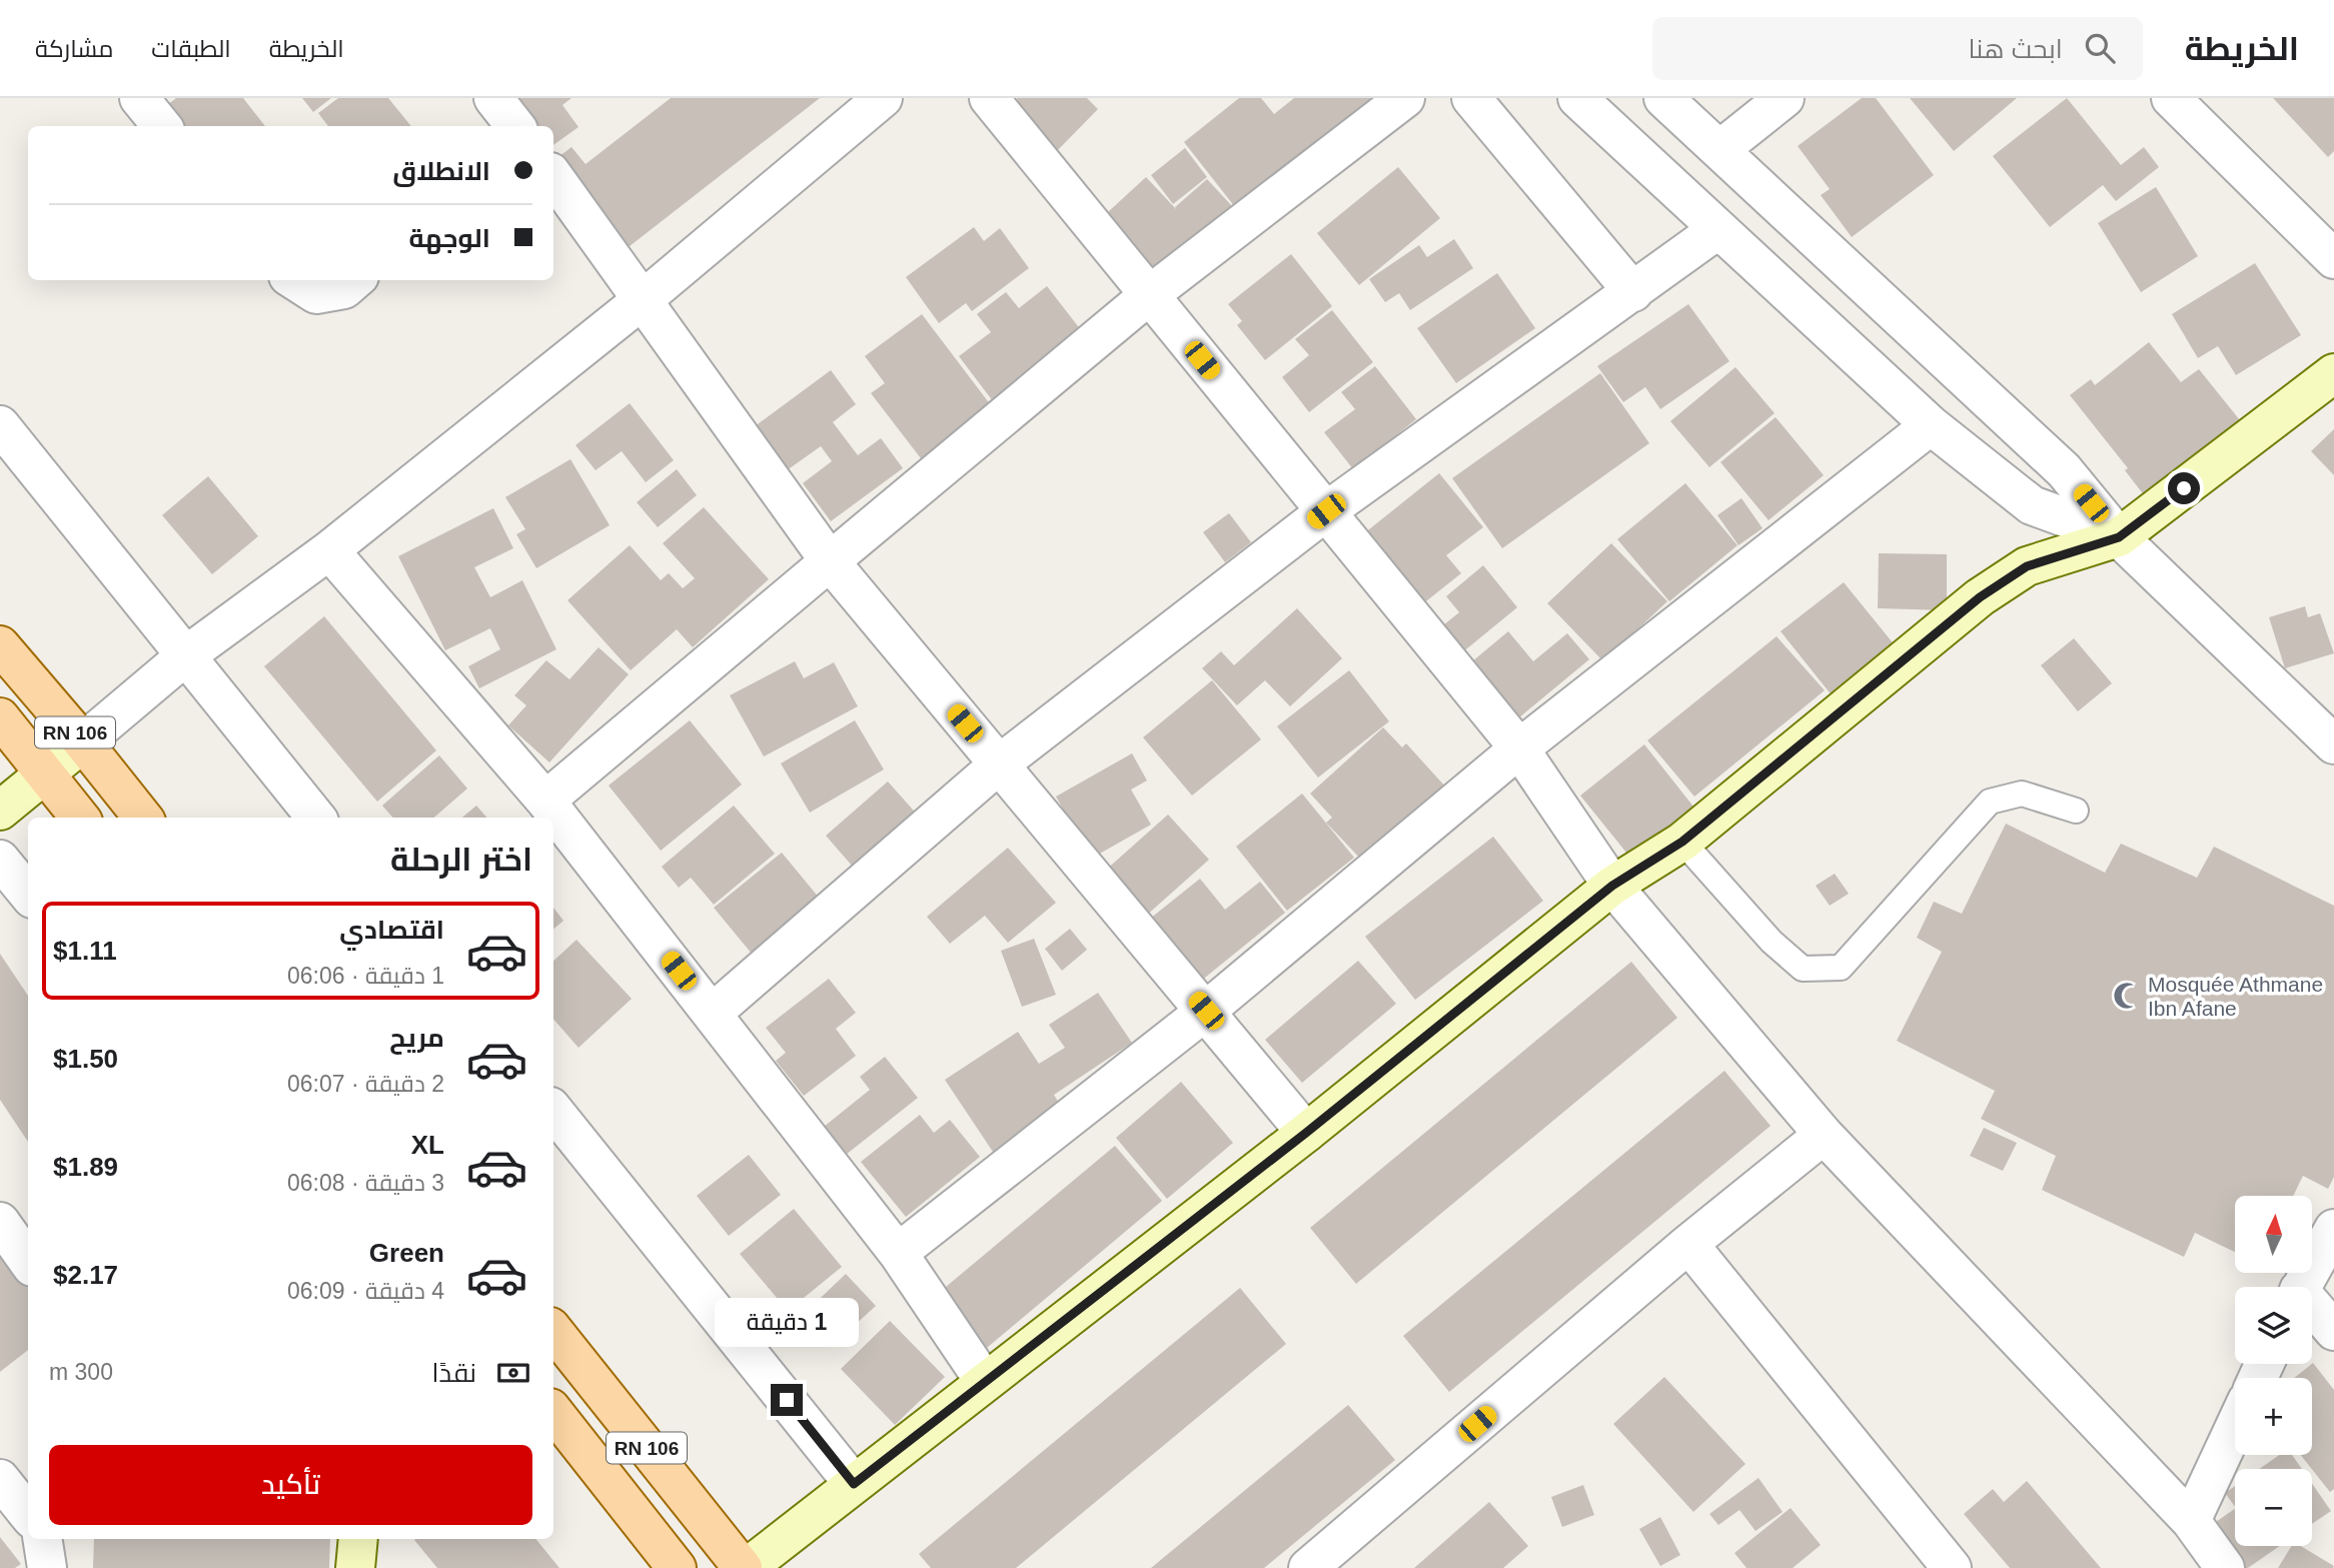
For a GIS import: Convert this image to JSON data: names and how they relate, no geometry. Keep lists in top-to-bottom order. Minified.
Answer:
{"streets":{"main road":["RN 106"]},"places":{"mosque":["Mosquée Athmane Ibn Afane"]},"north":"top","page":{"header":"الخريطة","search":"ابحث هنا","nav":["الخريطة","الطبقات","مشاركة"],"banner":["الانطلاق","الوجهة"],"heading":"اختر الرحلة","list":[{"name":"اقتصادي","note":"1 دقيقة · 06:06","value":"$1.11"},{"name":"مريح","note":"2 دقيقة · 06:07","value":"$1.50"},{"name":"XL","note":"3 دقيقة · 06:08","value":"$1.89"},{"name":"Green","note":"4 دقيقة · 06:09","value":"$2.17"}],"map_buttons":["+","−"],"bubble":"1 دقيقة","pay":["نقدًا","300 m"],"buttons":"تأكيد"}}
